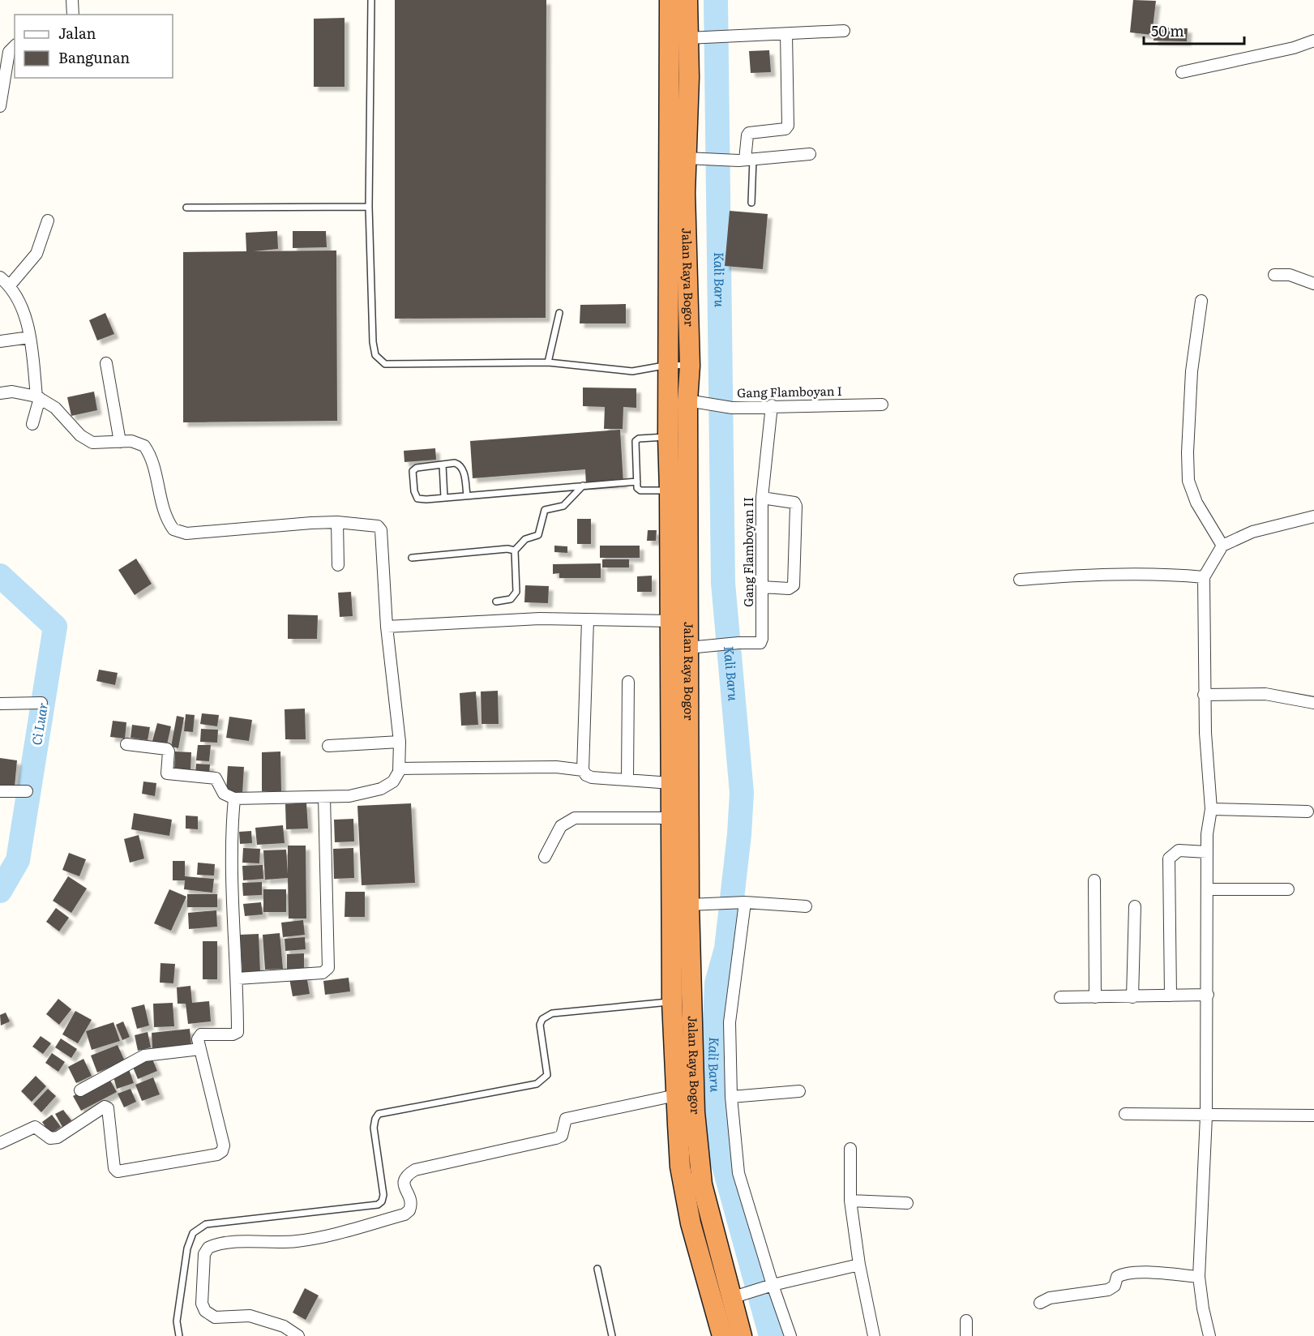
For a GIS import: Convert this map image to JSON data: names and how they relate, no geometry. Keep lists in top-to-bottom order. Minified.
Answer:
{"streets":{"highway":["Jalan Raya Bogor"],"street":["Gang Flamboyan I","Gang Flamboyan II"]},"crossings":[["Jalan Raya Bogor","Gang Flamboyan I"],["Jalan Raya Bogor","Gang Flamboyan II"],["Gang Flamboyan I","Gang Flamboyan II"]],"water":["Kali Baru","Ci Luar"],"legend":["Jalan","Bangunan"],"scale_bar":"50 m"}
